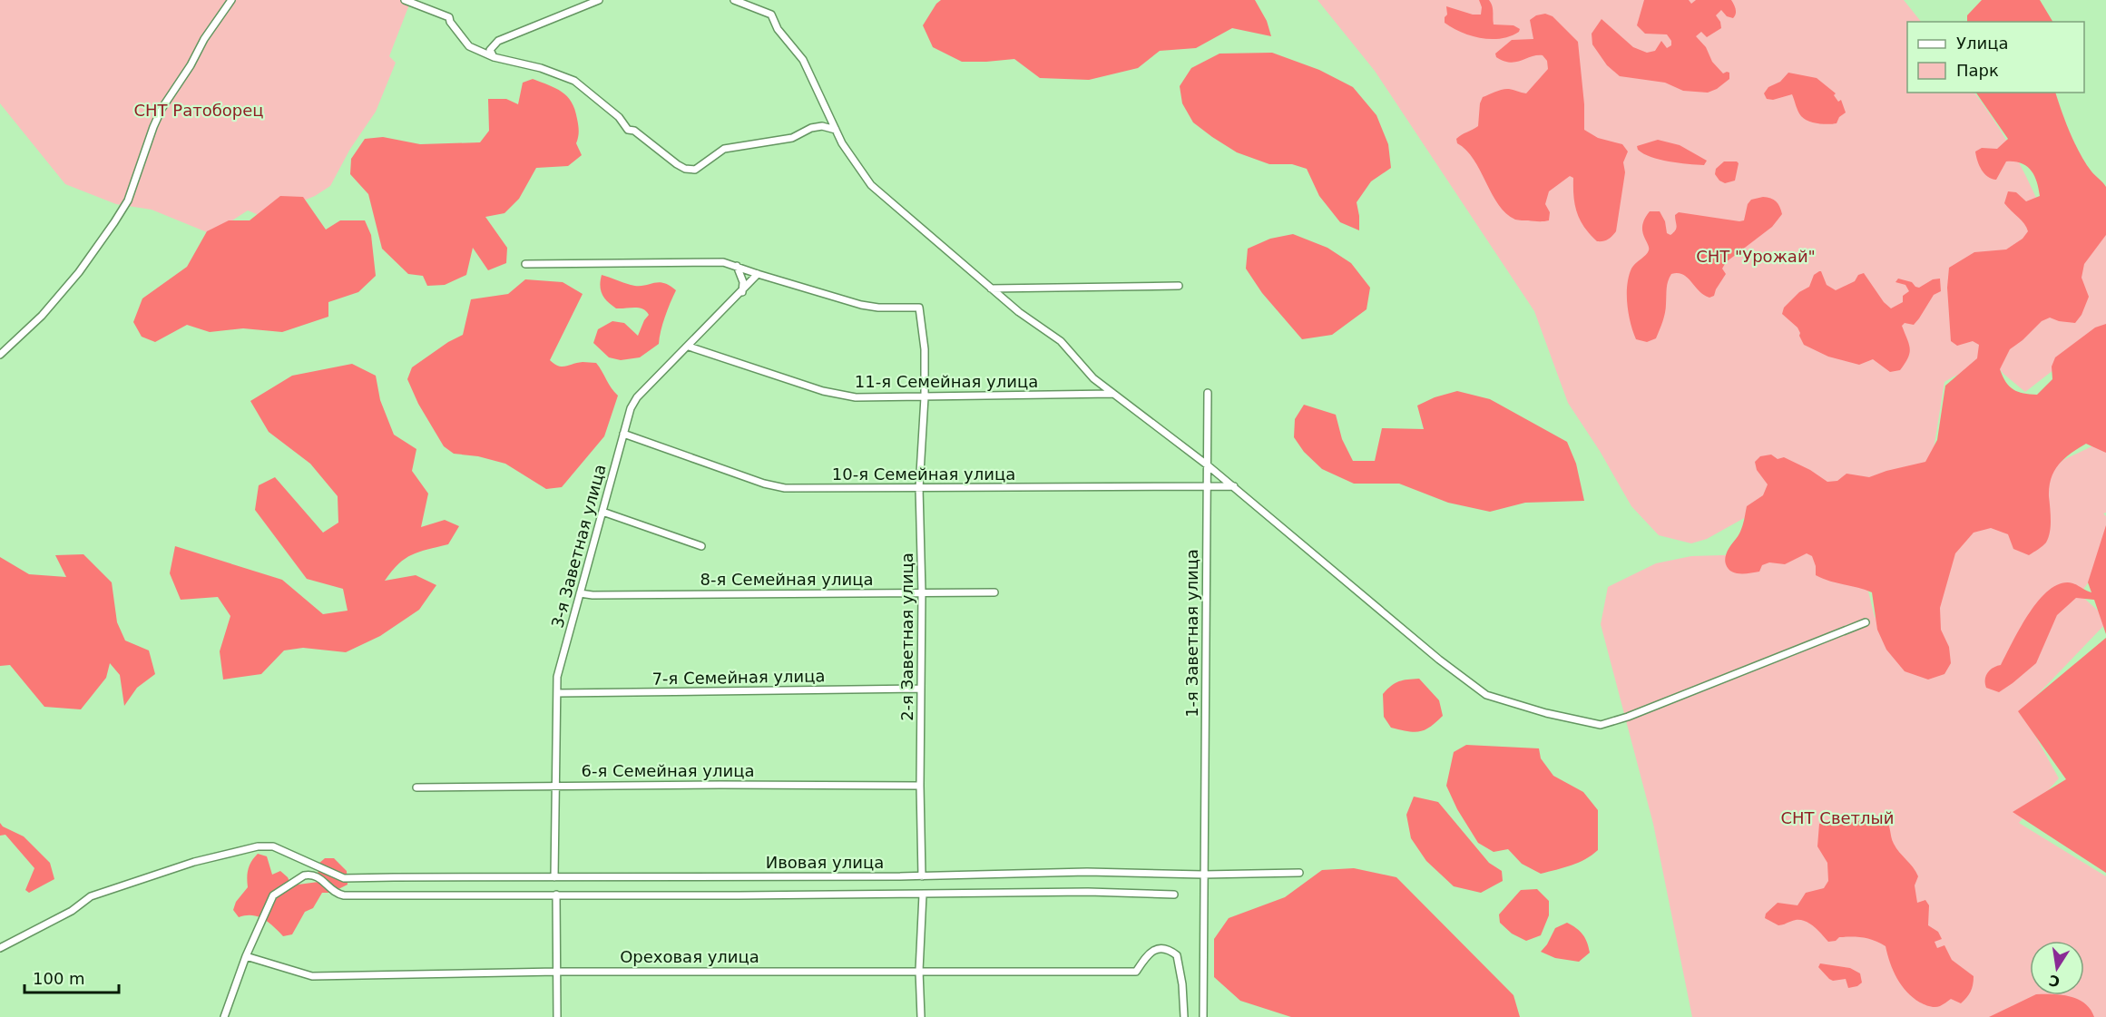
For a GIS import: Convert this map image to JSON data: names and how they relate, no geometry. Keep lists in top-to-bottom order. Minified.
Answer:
{"streets":{"street":["11-я Семейная улица","10-я Семейная улица","3-я Заветная улица","8-я Семейная улица","1-я Заветная улица","2-я Заветная улица","7-я Семейная улица","6-я Семейная улица","Ивовая улица","Ореховая улица"]},"crossings":[["11-я Семейная улица","3-я Заветная улица"],["11-я Семейная улица","2-я Заветная улица"],["10-я Семейная улица","3-я Заветная улица"],["10-я Семейная улица","1-я Заветная улица"],["10-я Семейная улица","2-я Заветная улица"],["3-я Заветная улица","8-я Семейная улица"],["3-я Заветная улица","2-я Заветная улица"],["3-я Заветная улица","7-я Семейная улица"],["3-я Заветная улица","6-я Семейная улица"],["3-я Заветная улица","Ивовая улица"],["8-я Семейная улица","2-я Заветная улица"],["1-я Заветная улица","Ивовая улица"],["2-я Заветная улица","7-я Семейная улица"],["2-я Заветная улица","6-я Семейная улица"],["2-я Заветная улица","Ивовая улица"],["Ивовая улица","Ореховая улица"]],"parks":["СНТ Ратоборец","СНТ \"Урожай\"","СНТ Светлый"],"legend":["Улица","Парк"],"scale_bar":"100 m","north":"bottom"}
